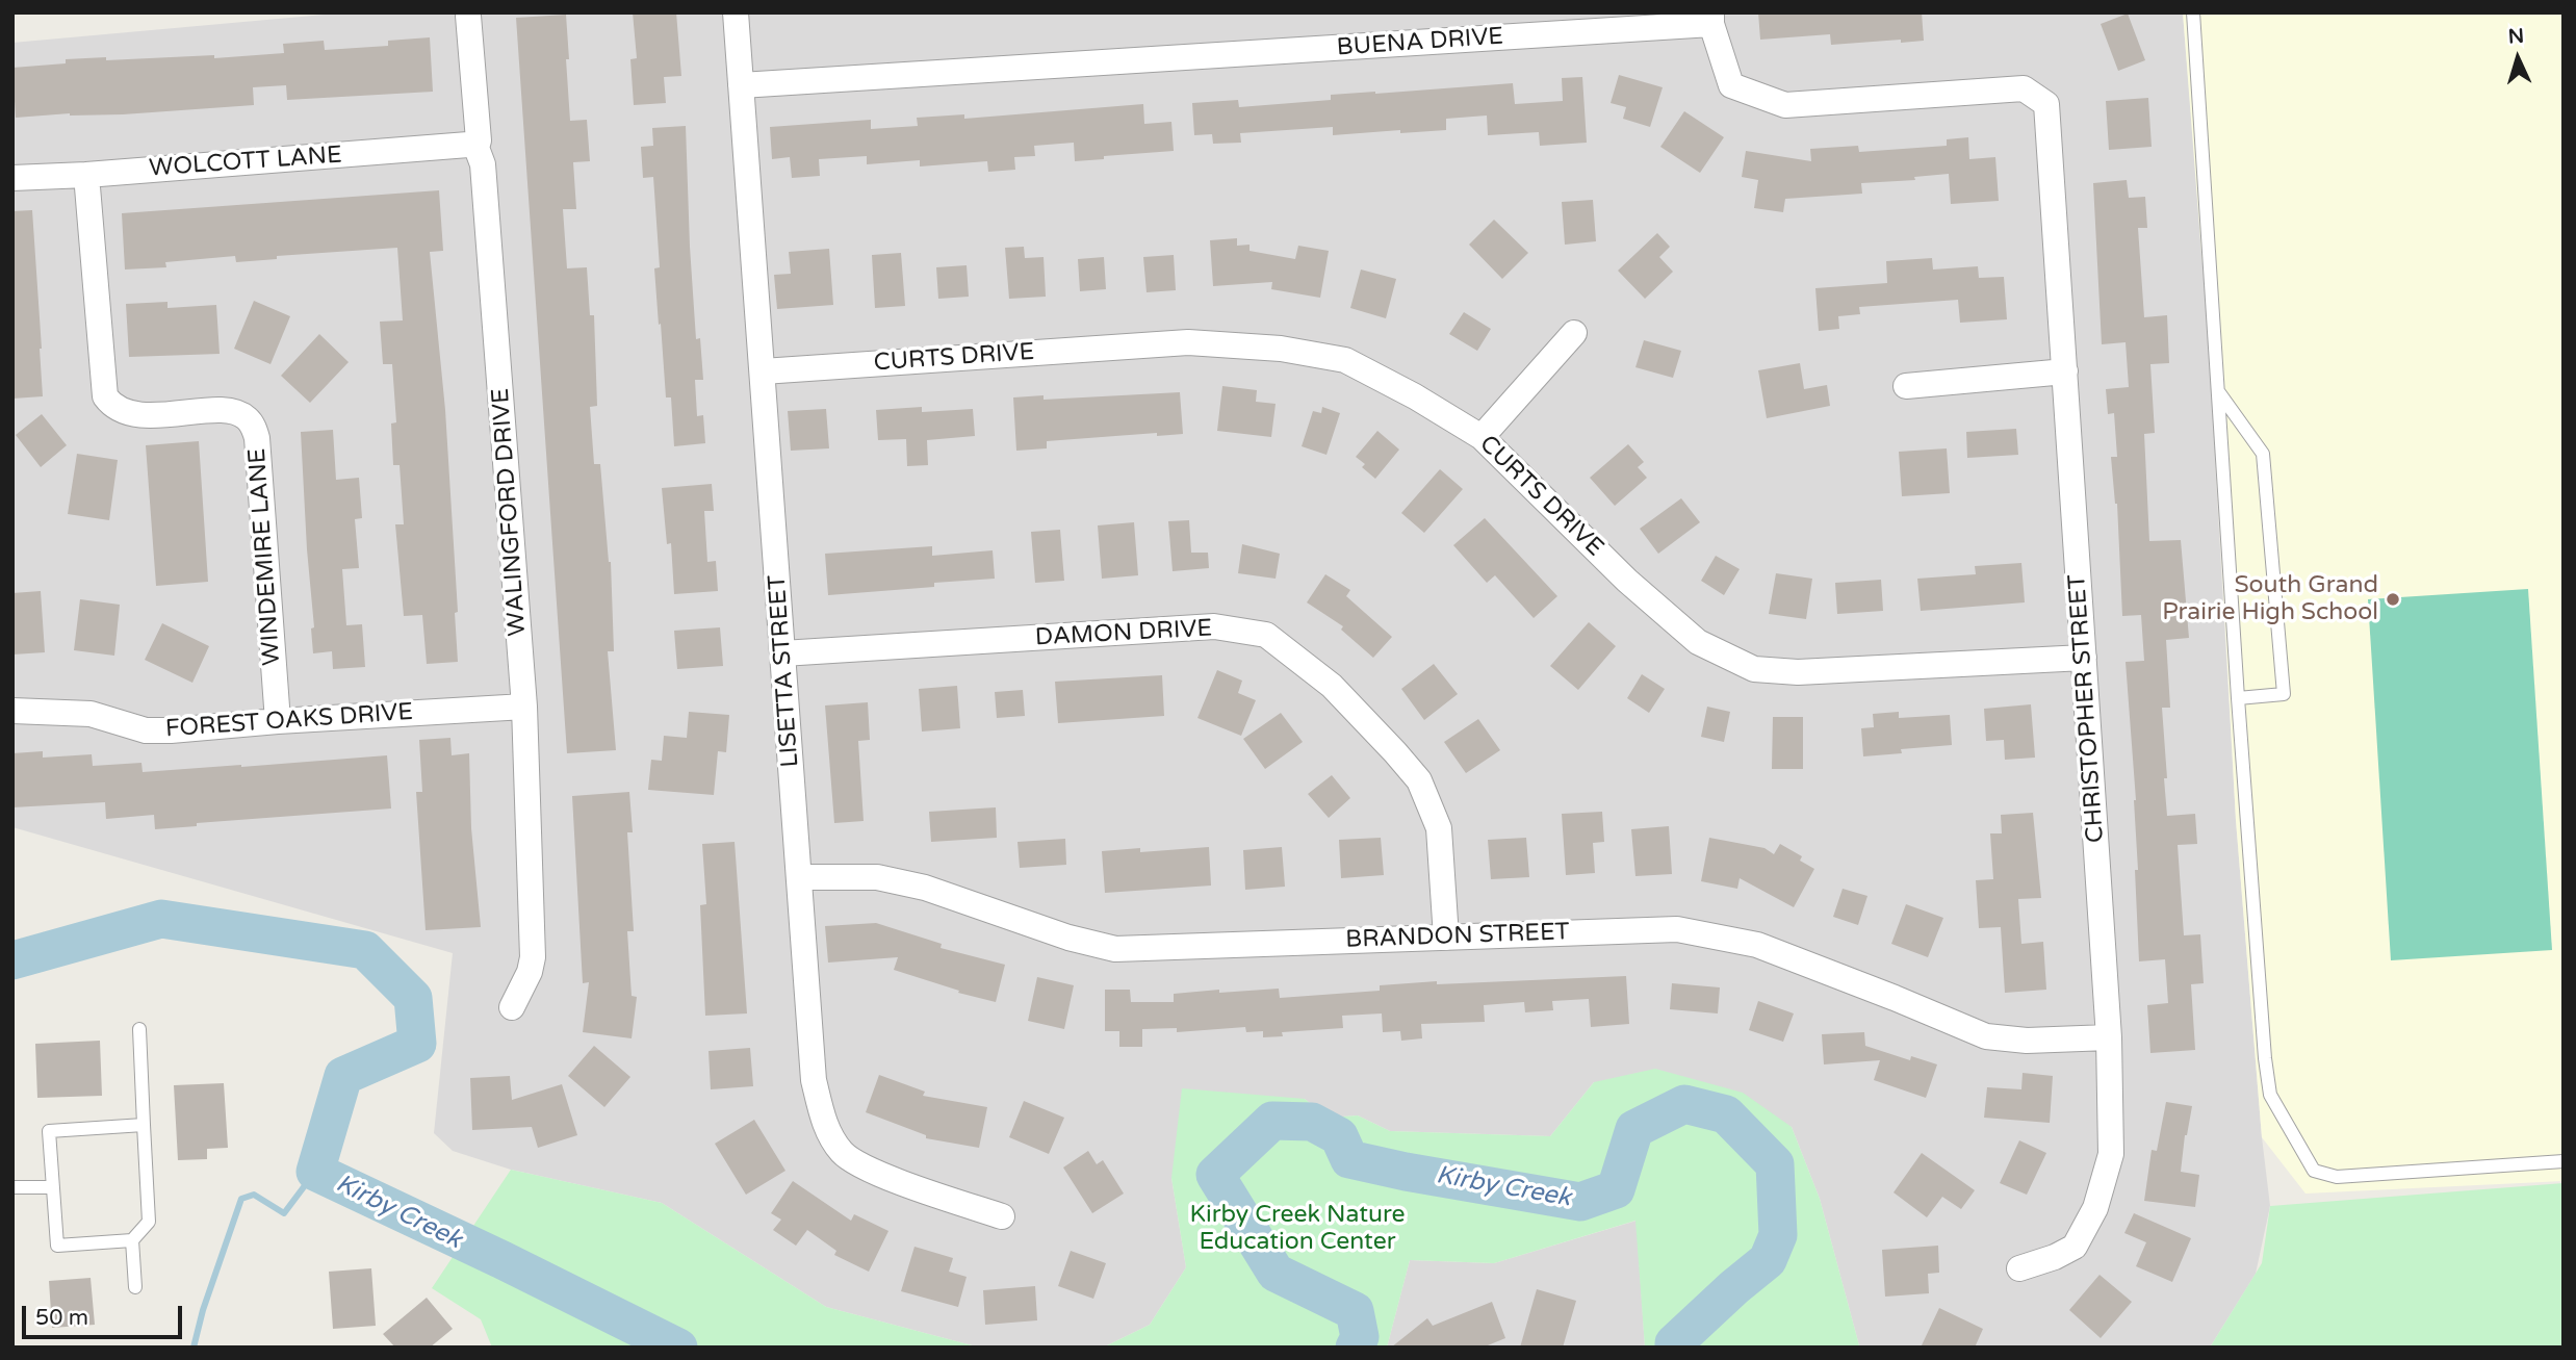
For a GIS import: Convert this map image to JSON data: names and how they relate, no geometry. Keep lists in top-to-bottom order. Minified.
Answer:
{"streets":{"street":["BUENA DRIVE","WOLCOTT LANE","CURTS DRIVE","WALINGFORD DRIVE","WINDEMIRE LANE","DAMON DRIVE","LISETTA STREET","CHRISTOPHER STREET","FOREST OAKS DRIVE","BRANDON STREET"]},"crossings":[["BUENA DRIVE","LISETTA STREET"],["BUENA DRIVE","CHRISTOPHER STREET"],["WOLCOTT LANE","WALINGFORD DRIVE"],["WOLCOTT LANE","WINDEMIRE LANE"],["CURTS DRIVE","LISETTA STREET"],["CURTS DRIVE","CHRISTOPHER STREET"],["WALINGFORD DRIVE","FOREST OAKS DRIVE"],["WINDEMIRE LANE","FOREST OAKS DRIVE"],["DAMON DRIVE","LISETTA STREET"],["DAMON DRIVE","BRANDON STREET"],["LISETTA STREET","BRANDON STREET"],["CHRISTOPHER STREET","BRANDON STREET"]],"water":["Kirby Creek"],"parks":["Kirby Creek Nature Education Center"],"places":["South Grand Prairie High School"],"scale_bar":"50 m","north":"top"}
